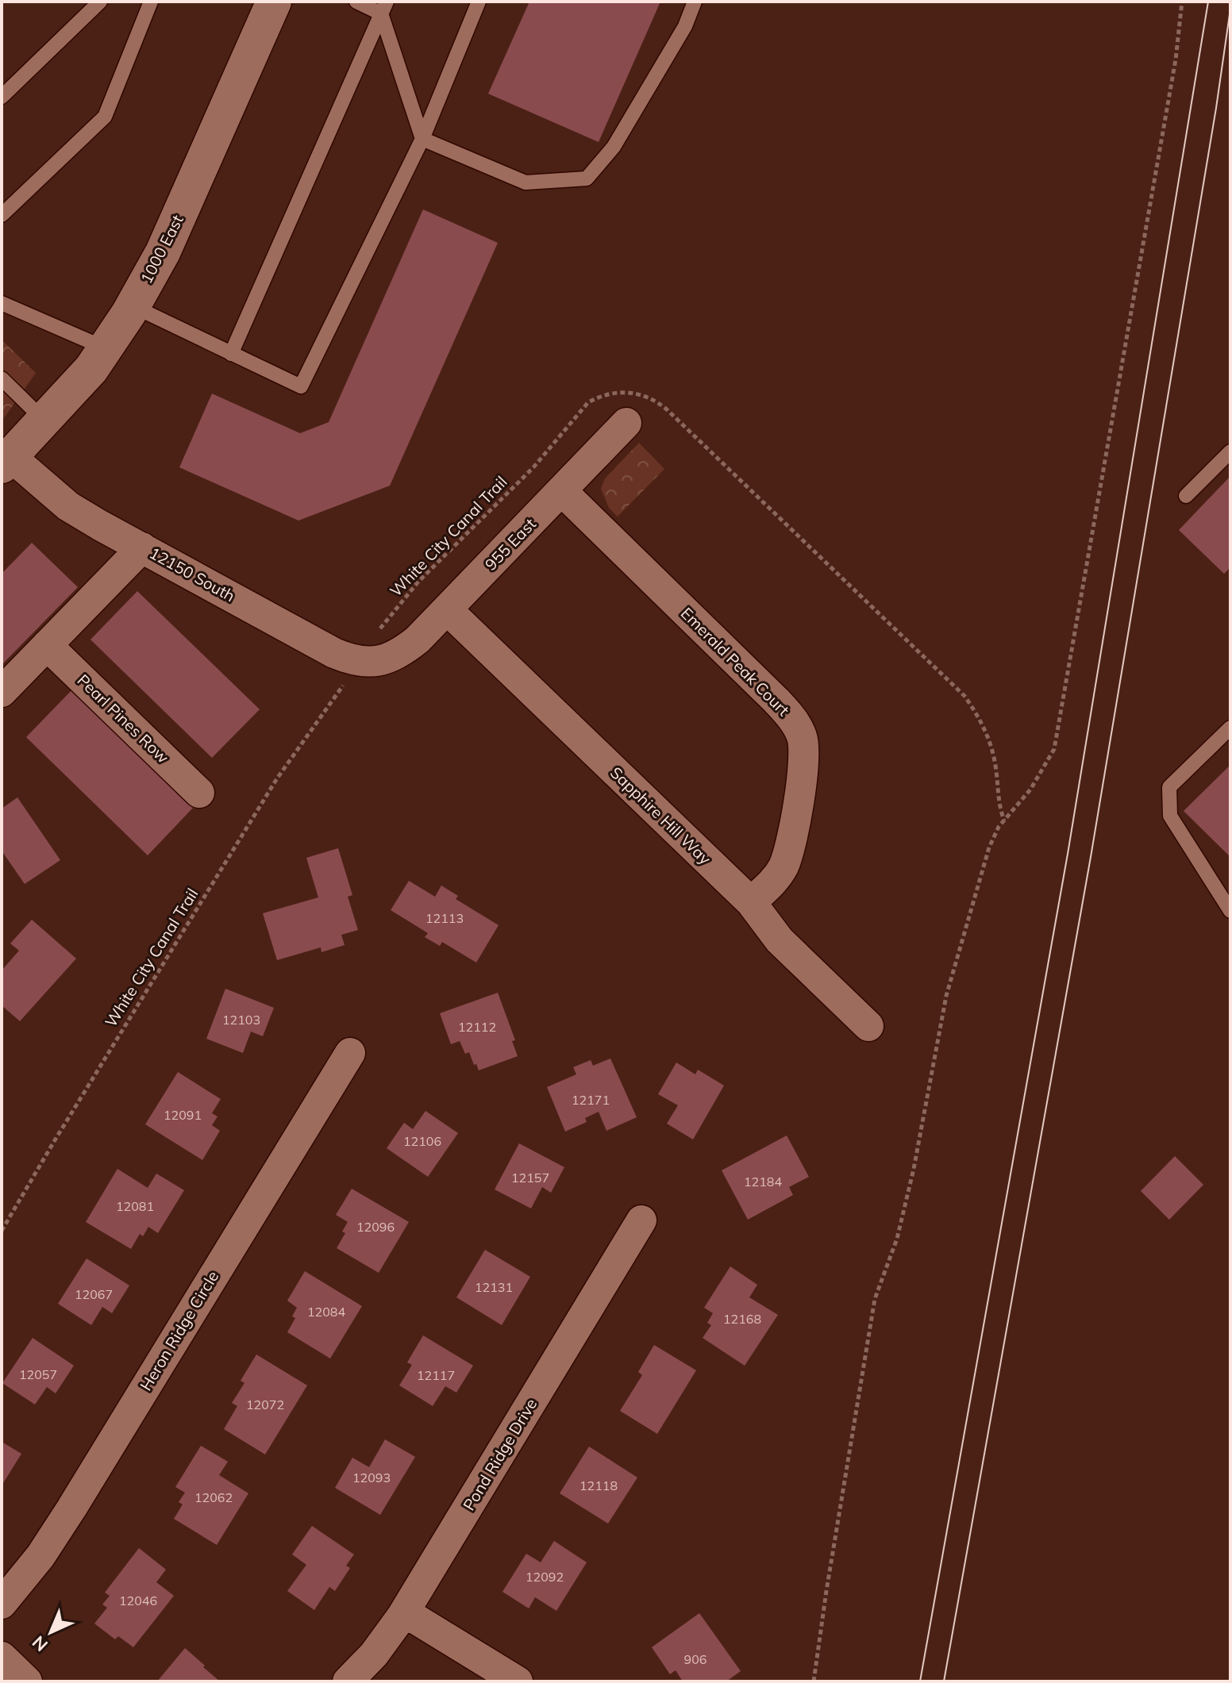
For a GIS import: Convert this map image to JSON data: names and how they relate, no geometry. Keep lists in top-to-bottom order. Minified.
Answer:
{"streets":{"street":["1000 East","955 East","12150 South","Emerald Peak Court","Pearl Pines Row","Sapphire Hill Way","Heron Ridge Circle","Pond Ridge Drive"],"path":["White City Canal Trail"]},"crossings":[["1000 East","12150 South"],["White City Canal Trail","12150 South"],["955 East","12150 South"],["955 East","Emerald Peak Court"],["955 East","Sapphire Hill Way"],["Emerald Peak Court","Sapphire Hill Way"]],"house_numbers":["12113","12103","12112","12171","12091","12106","12157","12184","12081","12096","12131","12067","12084","12168","12057","12117","12072","12093","12118","12062","12092","12046","906"],"north":"bottom left"}
